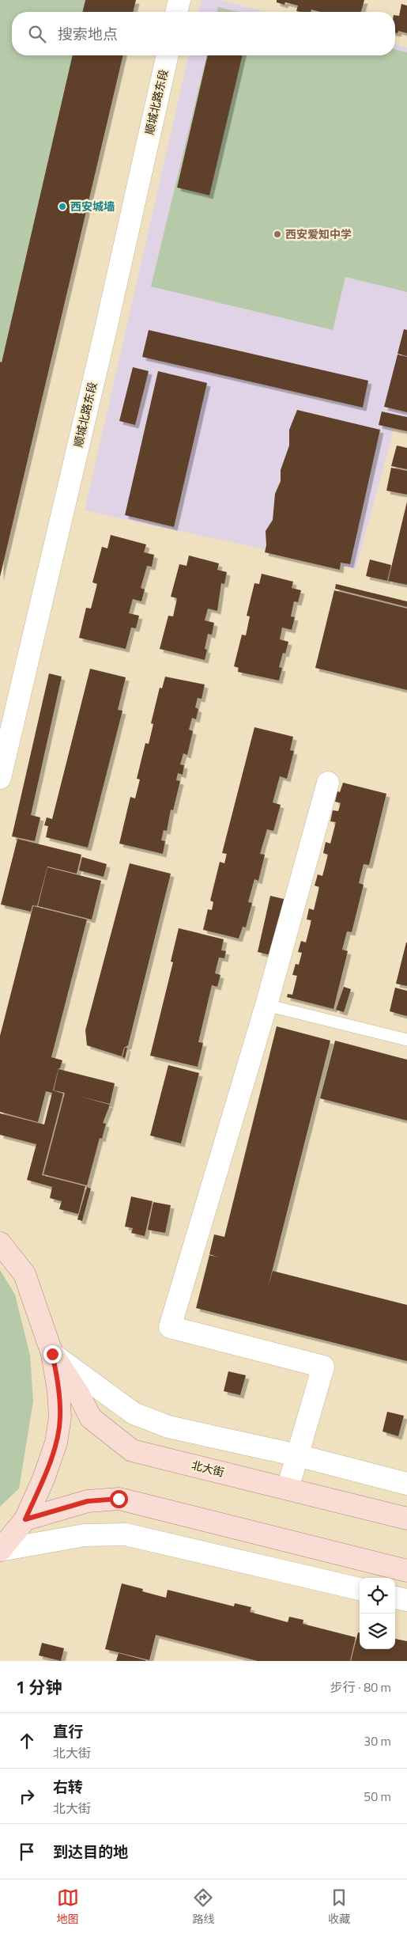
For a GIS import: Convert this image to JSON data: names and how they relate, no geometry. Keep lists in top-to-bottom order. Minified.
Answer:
{"streets":{"main road":["北大街"],"street":["顺城北路东段"]},"places":["西安城墙","西安爱知中学"],"page":{"search":"搜索地点","heading":["1 分钟","步行 · 80 m"],"list":[["直行","北大街","30 m"],["右转","北大街","50 m"],"到达目的地"],"nav":["地图","路线","收藏"]}}
